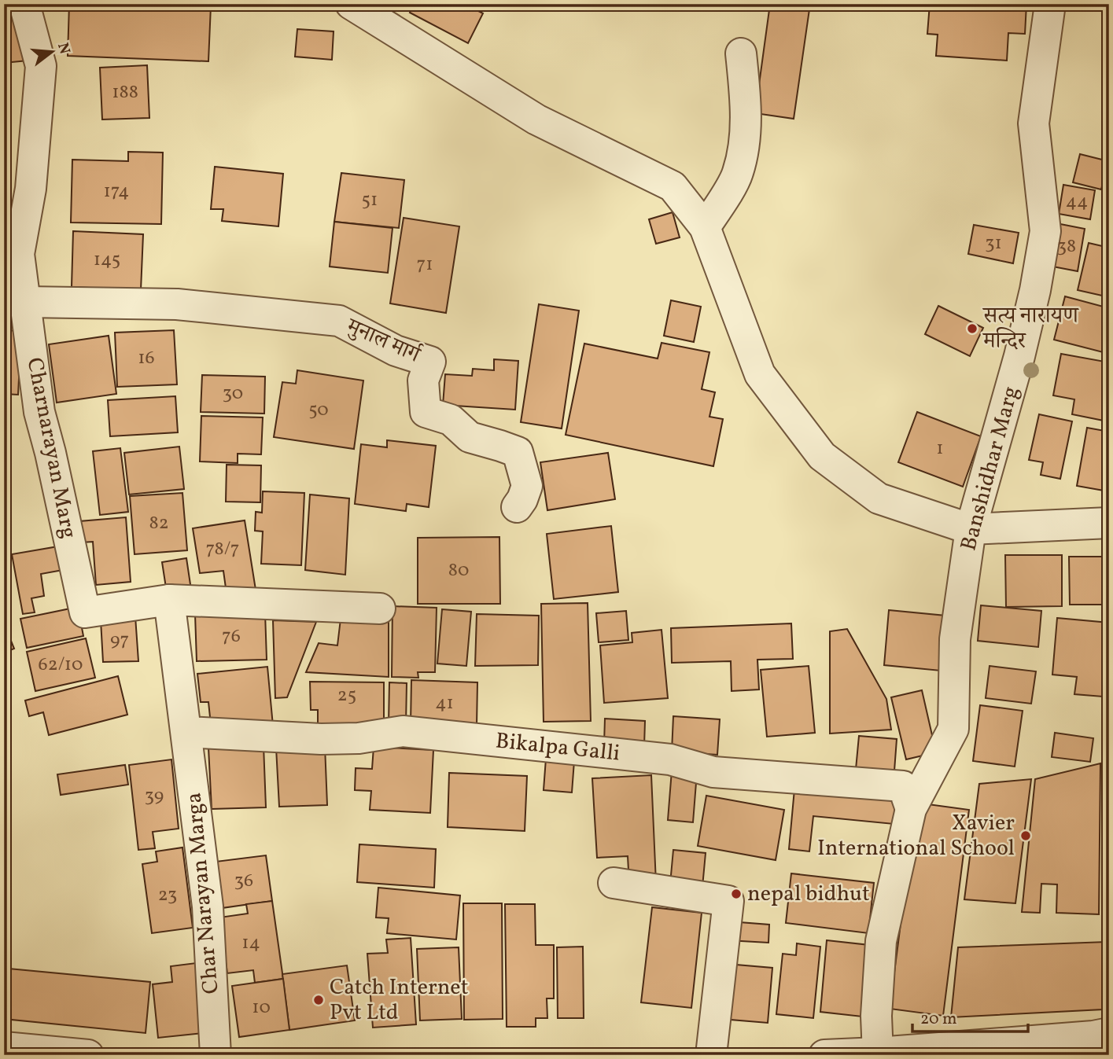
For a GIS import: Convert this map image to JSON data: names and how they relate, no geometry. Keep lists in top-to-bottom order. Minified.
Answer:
{"streets":{"street":["मुनाल मार्ग","Charnarayan Marg","Banshidhar Marg","Bikalpa Galli","Char Narayan Marga"]},"crossings":[["मुनाल मार्ग","Charnarayan Marg"],["Banshidhar Marg","Bikalpa Galli"],["Bikalpa Galli","Char Narayan Marga"]],"places":["सत्य नारायण मन्दिर","Xavier International School","nepal bidhut","Catch Internet Pvt Ltd"],"house_numbers":["188","174","51","44","31","38","145","71","16","30","50","1","82","78/7","80","76","97","62/10","25","41","39","36","23","14","10"],"scale_bar":"20 m","north":"right"}
